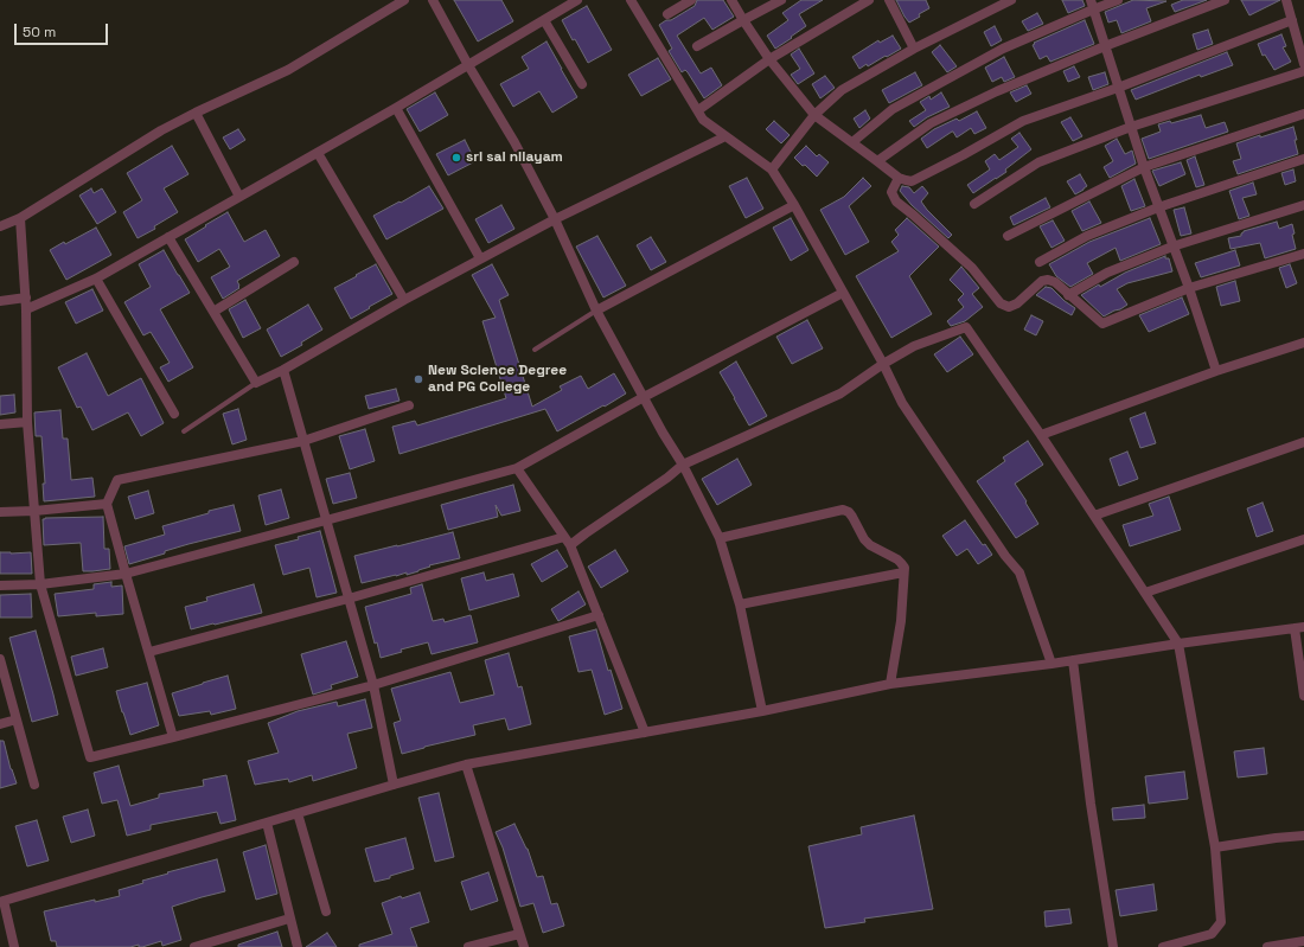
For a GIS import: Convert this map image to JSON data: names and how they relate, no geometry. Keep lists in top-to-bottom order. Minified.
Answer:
{"places":["sri sai nilayam","New Science Degree and PG College"],"scale_bar":"50 m"}
